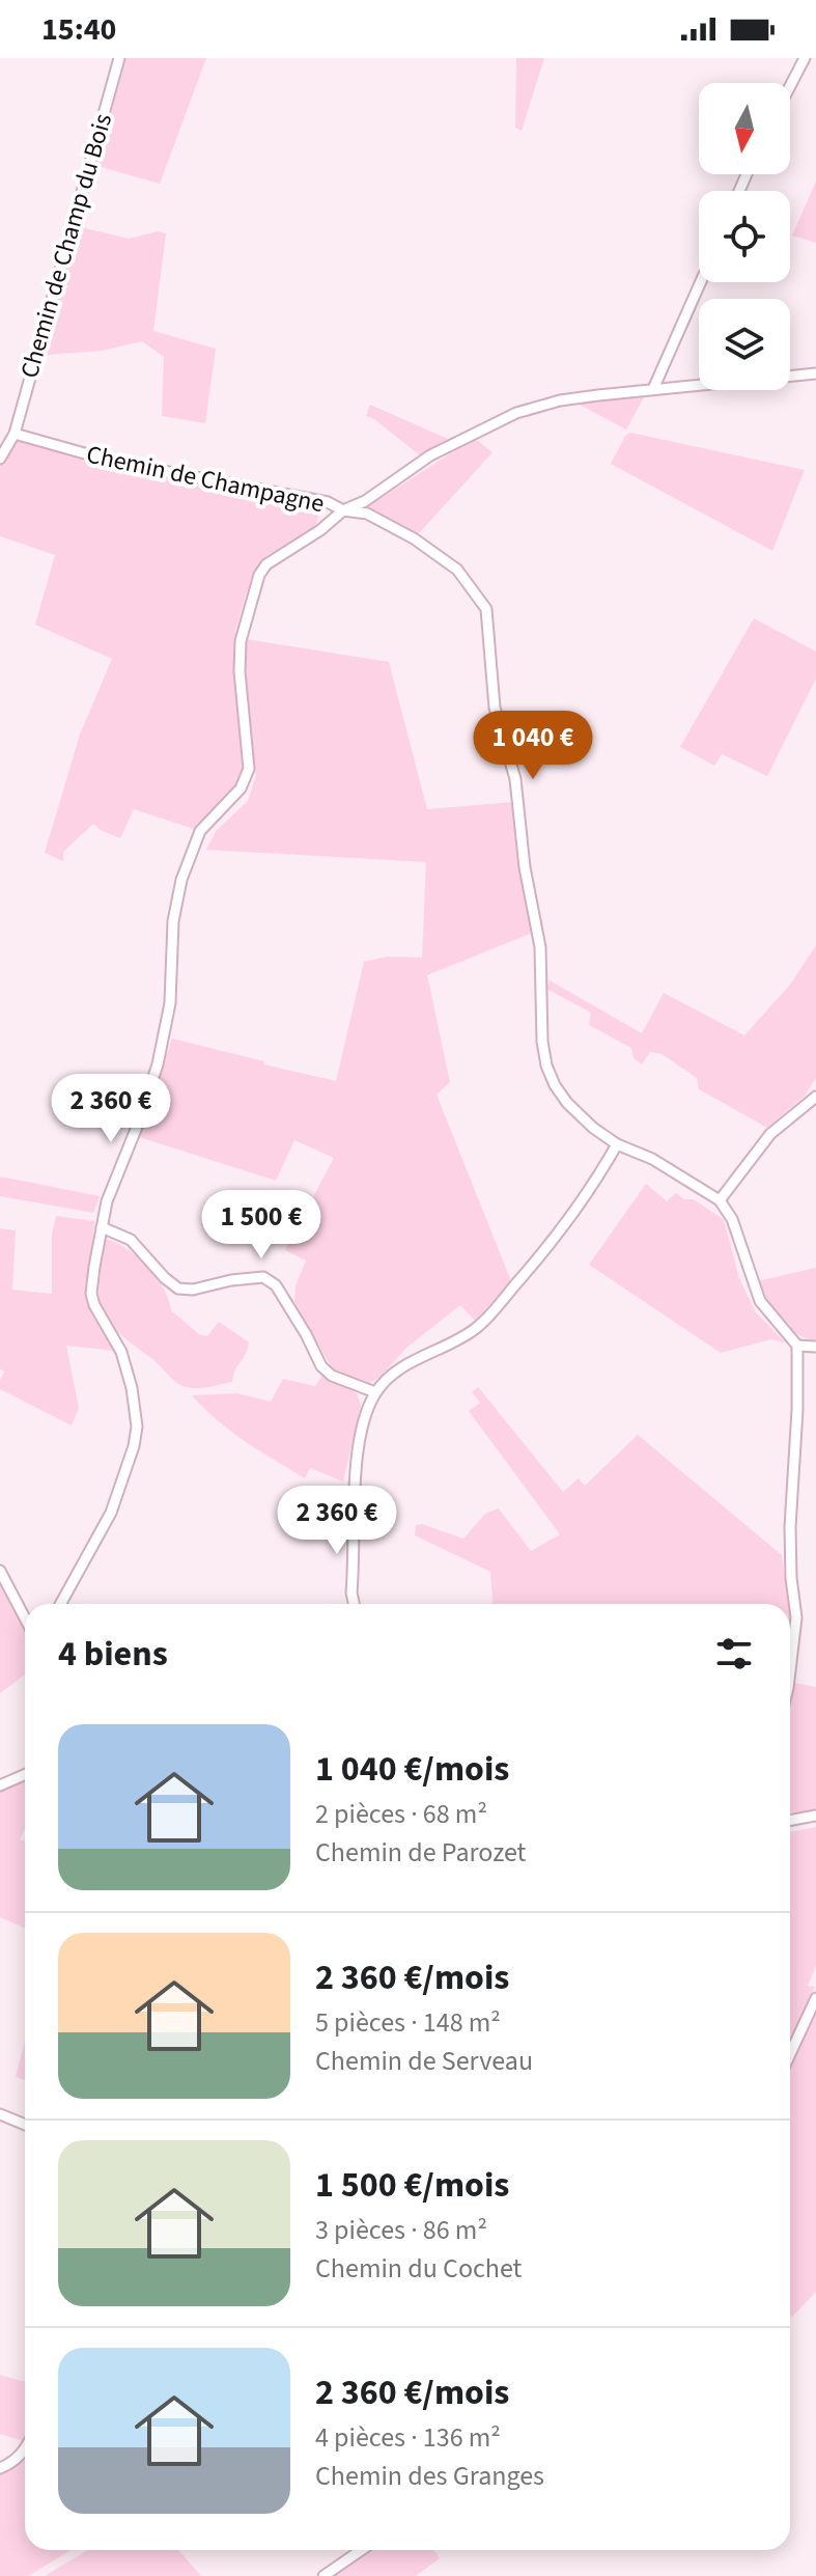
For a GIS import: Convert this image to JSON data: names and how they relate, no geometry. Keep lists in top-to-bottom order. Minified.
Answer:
{"streets":{"street":["Chemin de Champ du Bois","Chemin de Champagne"]},"crossings":[["Chemin de Champ du Bois","Chemin de Champagne"]],"north":"bottom","page":{"status":"15:40","price":["1 040 €","2 360 €","1 500 €","2 360 €"],"heading":"4 biens","list":[{"name":"1 040 €/mois","note":"2 pièces · 68 m² · Chemin de Parozet"},{"name":"2 360 €/mois","note":"5 pièces · 148 m² · Chemin de Serveau"},{"name":"1 500 €/mois","note":"3 pièces · 86 m² · Chemin du Cochet"},{"name":"2 360 €/mois","note":"4 pièces · 136 m² · Chemin des Granges"}]}}
